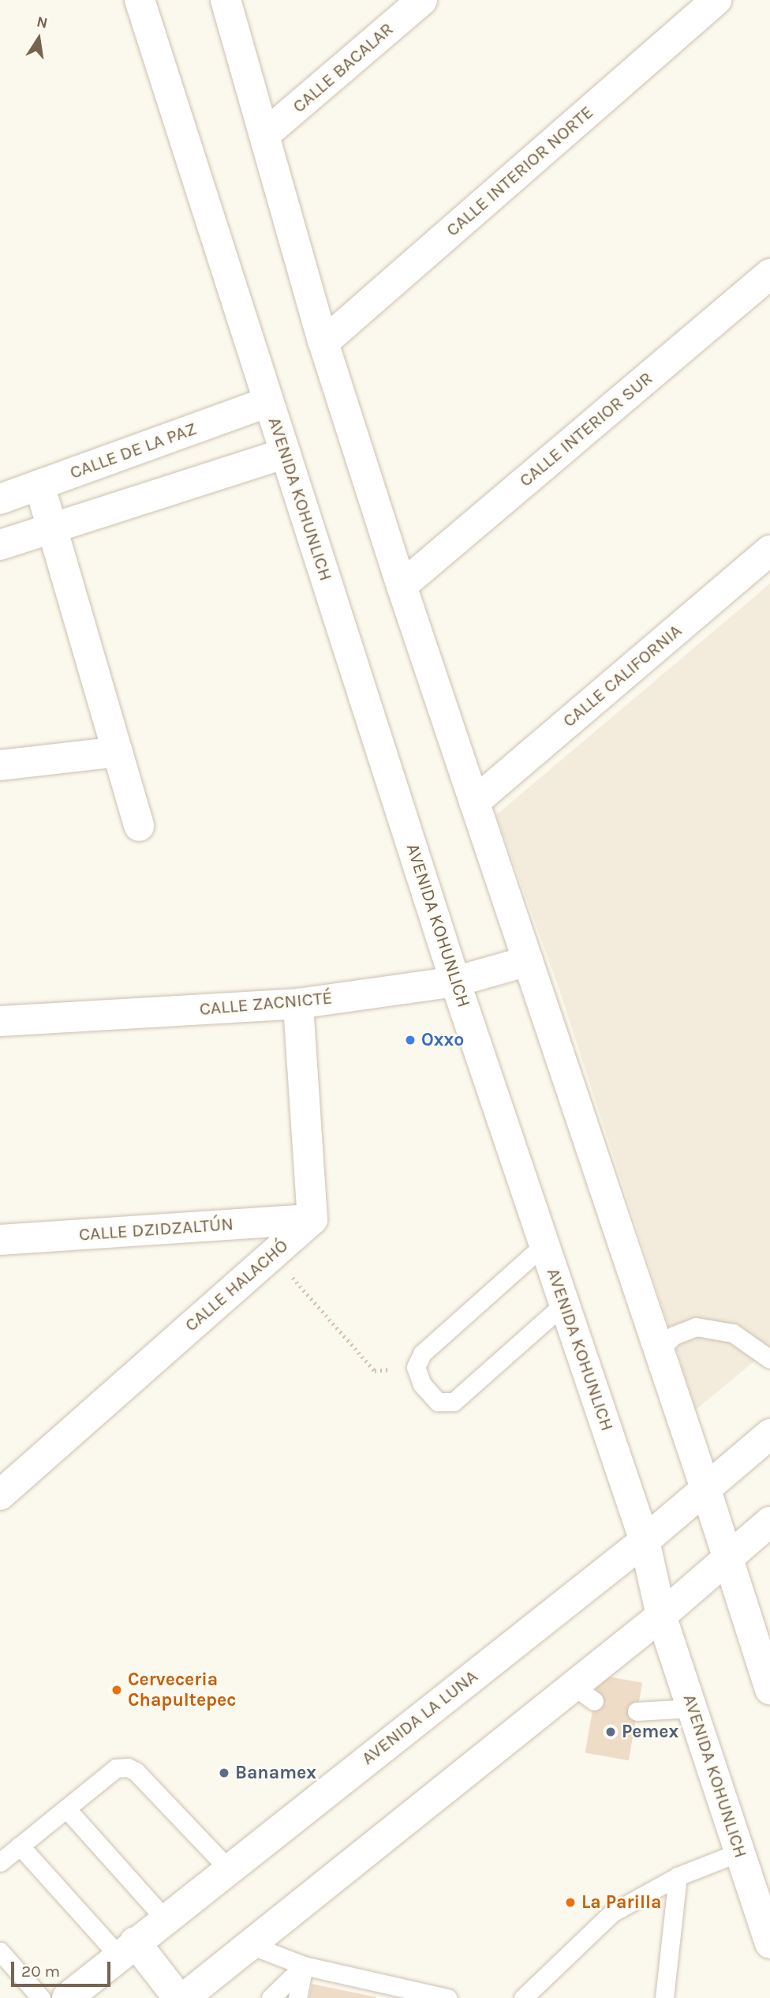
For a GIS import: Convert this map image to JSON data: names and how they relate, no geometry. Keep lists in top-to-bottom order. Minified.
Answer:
{"streets":{"street":["CALLE BACALAR","CALLE INTERIOR NORTE","CALLE INTERIOR SUR","CALLE DE LA PAZ","AVENIDA KOHUNLICH","CALLE CALIFORNIA","CALLE ZACNICTÉ","CALLE DZIDZALTÚN","CALLE HALACHÓ","AVENIDA LA LUNA"]},"crossings":[["CALLE DE LA PAZ","AVENIDA KOHUNLICH"],["AVENIDA KOHUNLICH","CALLE ZACNICTÉ"],["AVENIDA KOHUNLICH","AVENIDA LA LUNA"],["CALLE DZIDZALTÚN","CALLE HALACHÓ"]],"places":["Oxxo","Cerveceria Chapultepec","Pemex","Banamex","La Parilla"],"scale_bar":"20 m","north":"top"}
